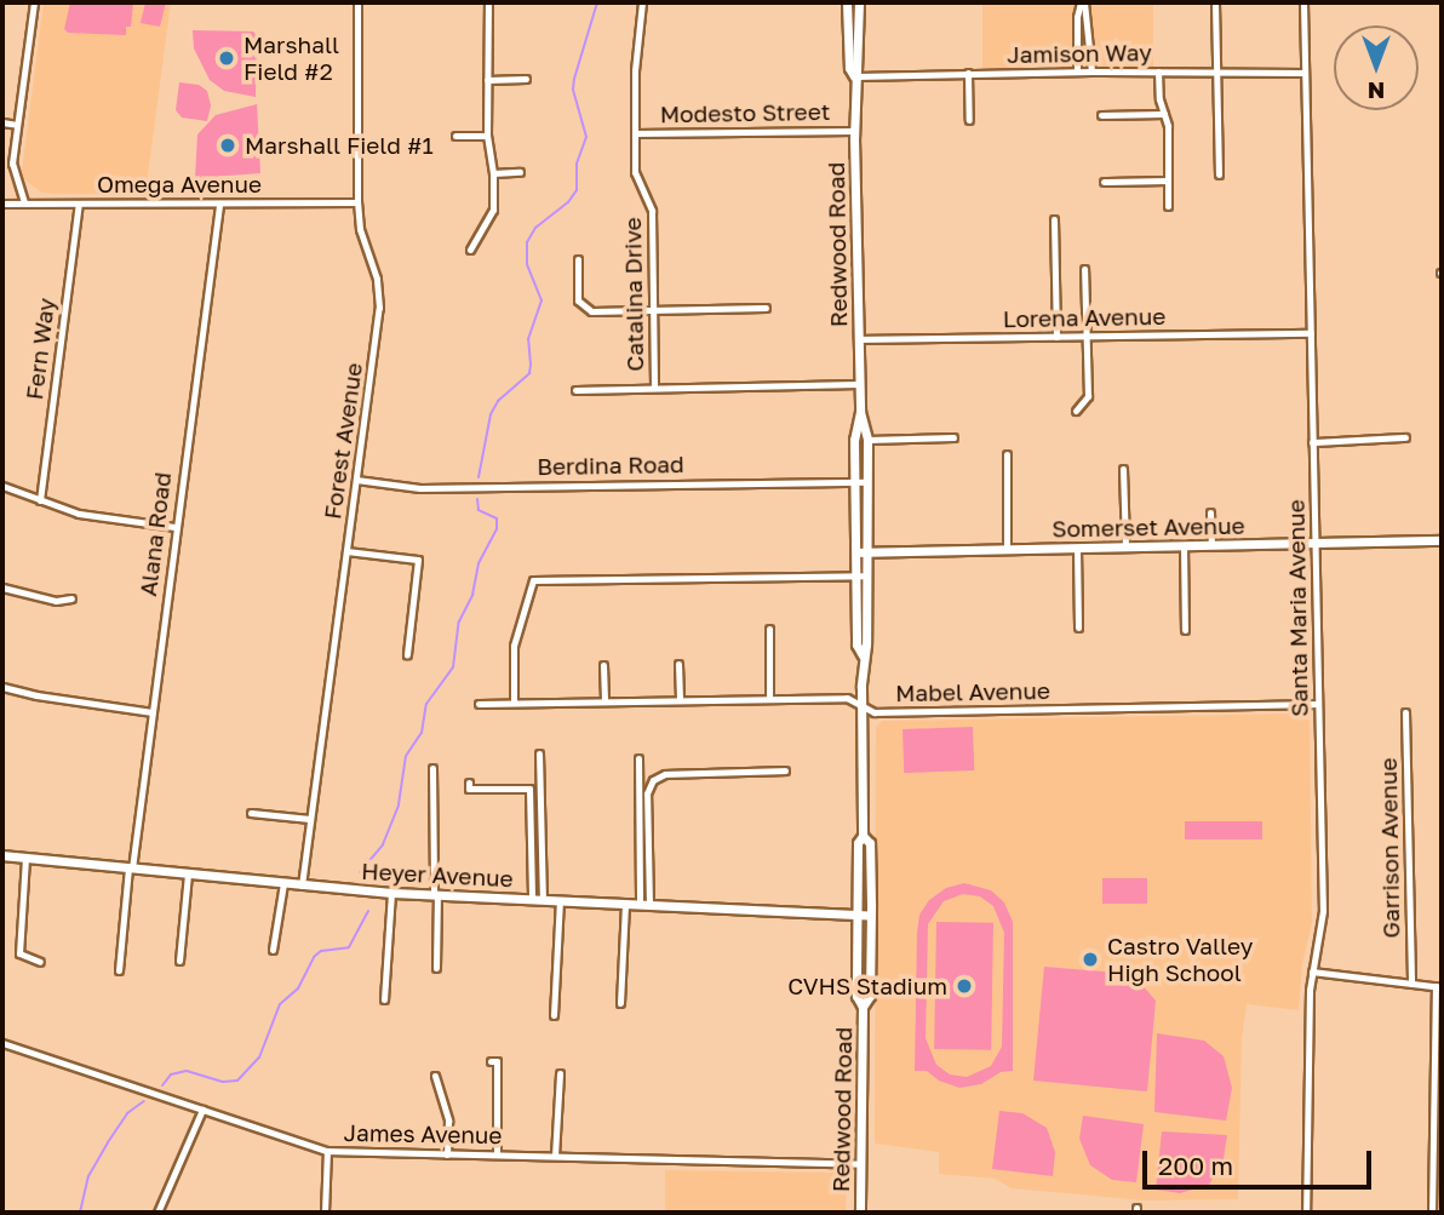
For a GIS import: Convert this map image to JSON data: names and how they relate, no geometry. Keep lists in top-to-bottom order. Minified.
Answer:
{"streets":{"main road":["Redwood Road","Somerset Avenue","Heyer Avenue"],"street":["Jamison Way","Modesto Street","Omega Avenue","Catalina Drive","Lorena Avenue","Fern Way","Forest Avenue","Berdina Road","Alana Road","Santa Maria Avenue","Mabel Avenue","Garrison Avenue","James Avenue"]},"crossings":[["Jamison Way","Redwood Road"],["Jamison Way","Santa Maria Avenue"],["Modesto Street","Redwood Road"],["Modesto Street","Catalina Drive"],["Omega Avenue","Fern Way"],["Omega Avenue","Forest Avenue"],["Omega Avenue","Alana Road"],["Redwood Road","Lorena Avenue"],["Redwood Road","Berdina Road"],["Redwood Road","Somerset Avenue"],["Redwood Road","Mabel Avenue"],["Redwood Road","Heyer Avenue"],["Redwood Road","James Avenue"],["Lorena Avenue","Santa Maria Avenue"],["Forest Avenue","Berdina Road"],["Forest Avenue","Heyer Avenue"],["Somerset Avenue","Santa Maria Avenue"],["Alana Road","Heyer Avenue"],["Santa Maria Avenue","Mabel Avenue"]],"places":["Marshall Field #2","Marshall Field #1","Castro Valley High School","CVHS Stadium"],"scale_bar":"200 m","north":"bottom"}
